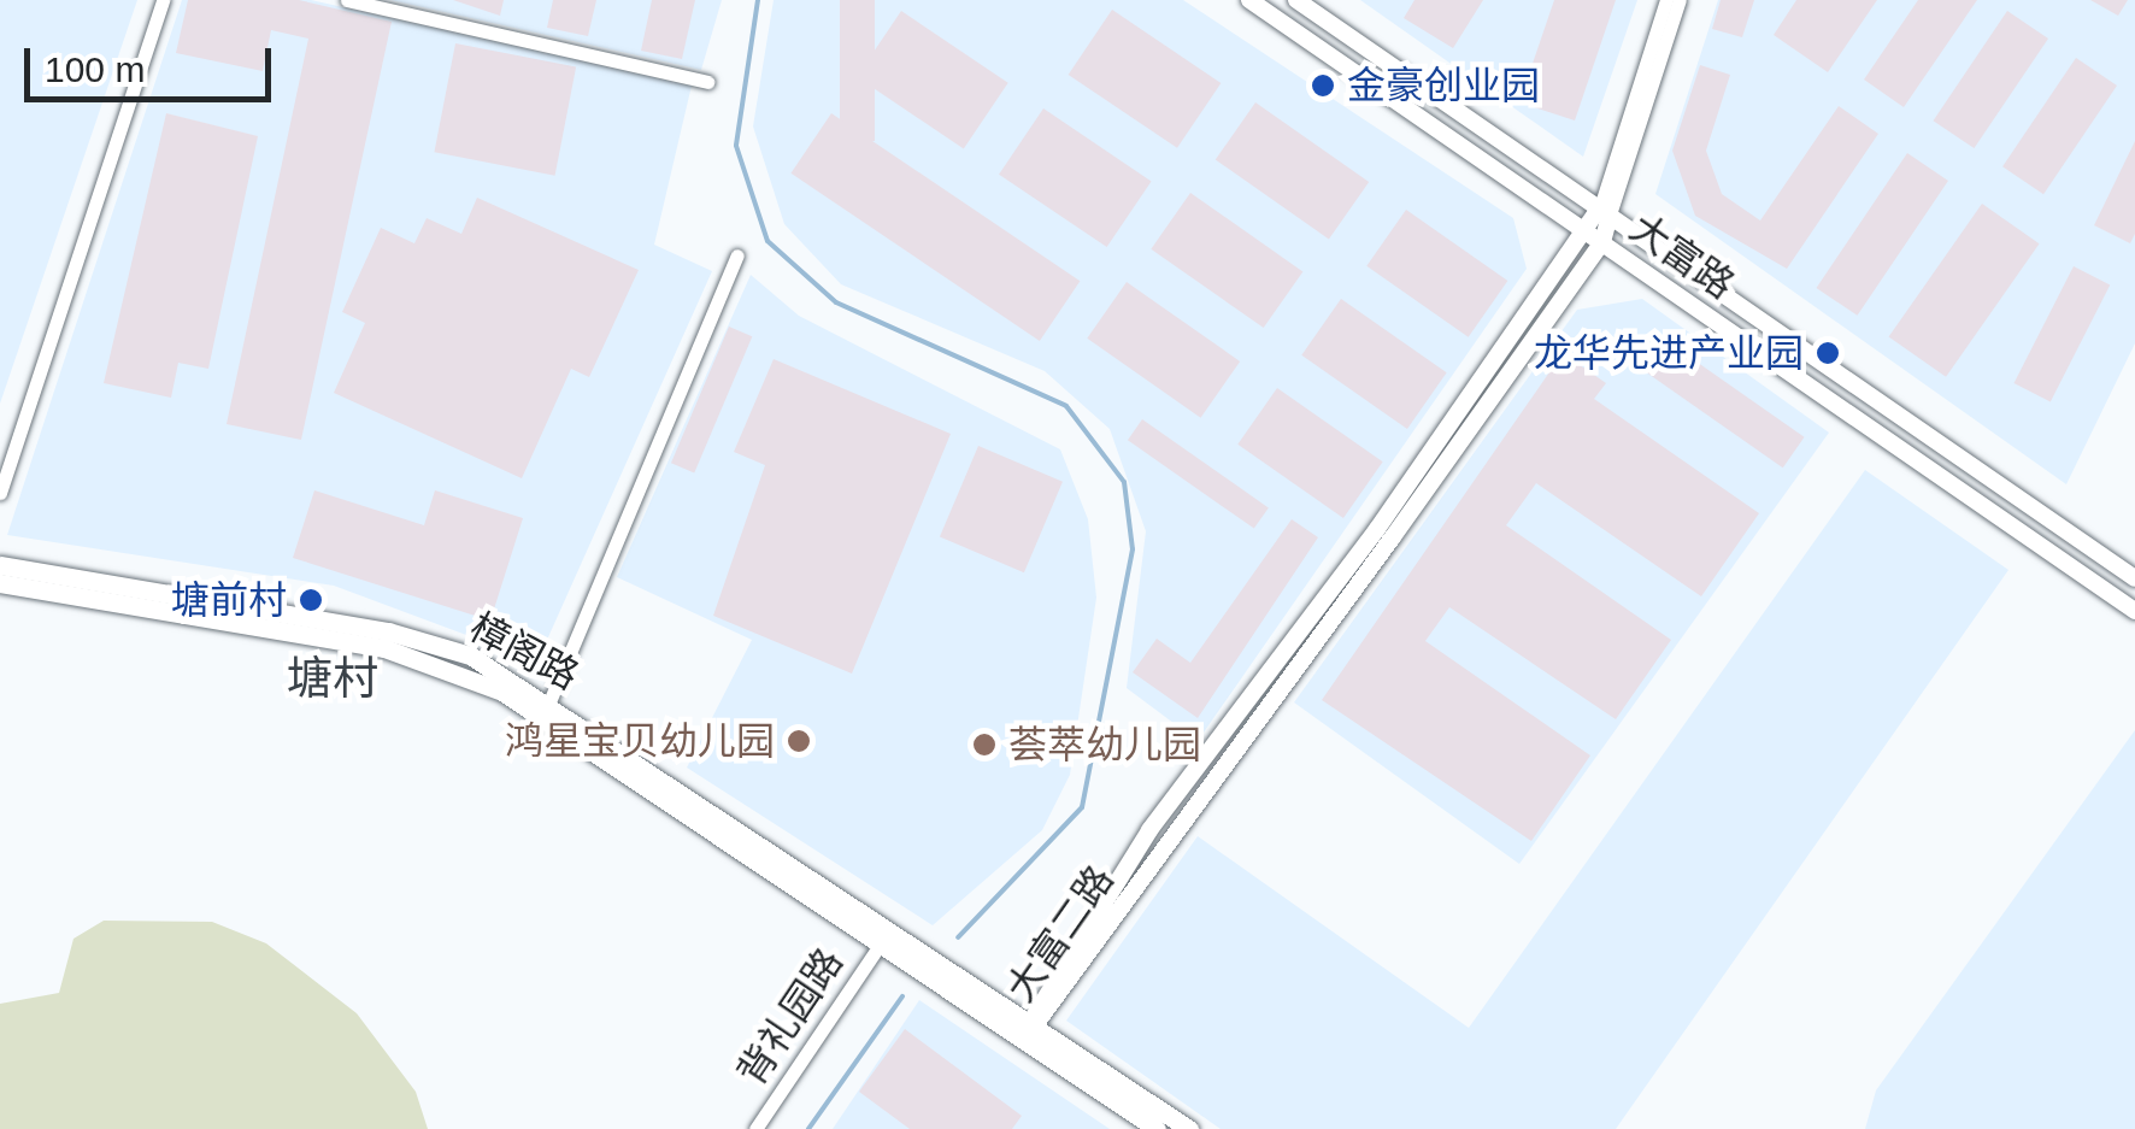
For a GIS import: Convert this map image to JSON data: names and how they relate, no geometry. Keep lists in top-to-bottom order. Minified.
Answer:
{"streets":{"main road":["樟阁路"],"street":["大富路","大富二路","背礼园路"]},"crossings":[["大富路","大富二路"],["樟阁路","大富二路"],["樟阁路","背礼园路"]],"districts":["塘村"],"places":["金豪创业园","龙华先进产业园","塘前村","鸿星宝贝幼儿园","荟萃幼儿园"],"scale_bar":"100 m"}
